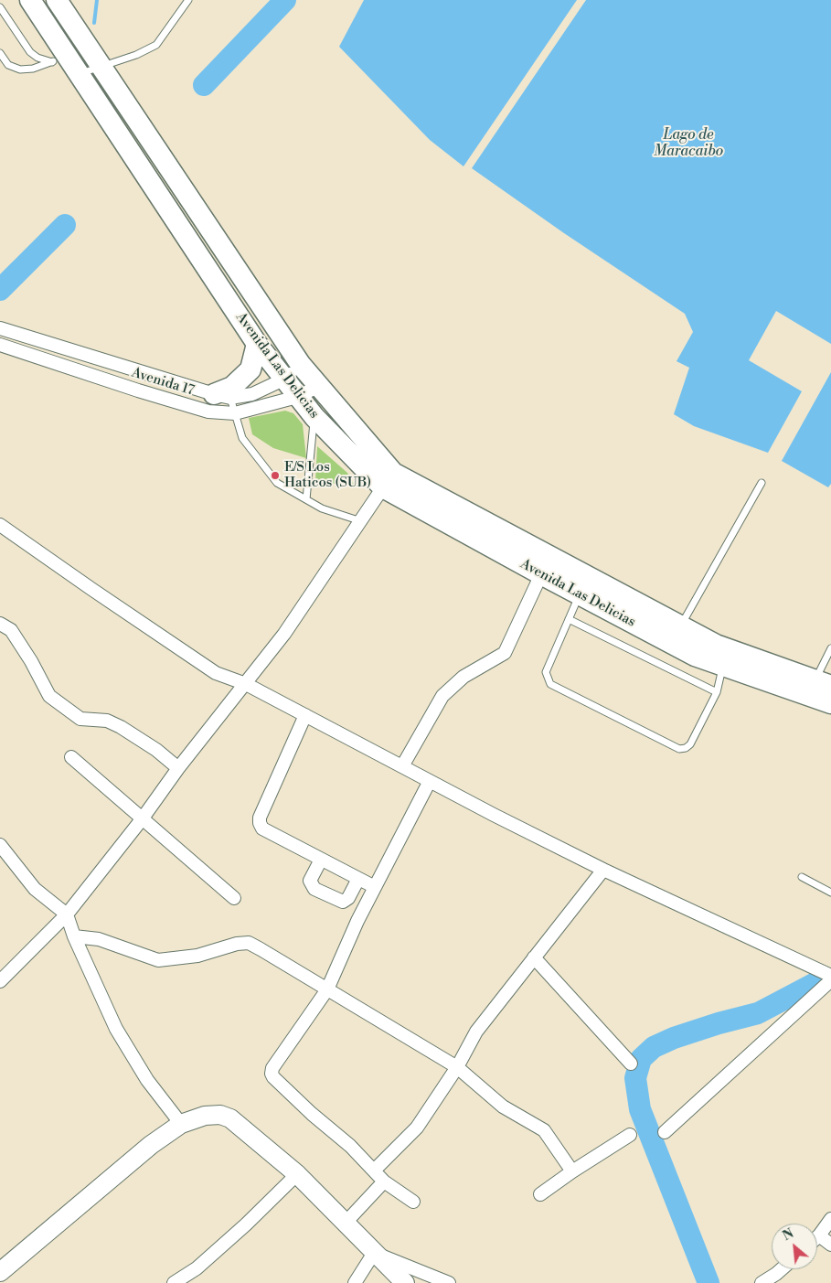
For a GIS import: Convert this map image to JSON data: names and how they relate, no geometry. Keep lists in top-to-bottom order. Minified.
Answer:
{"streets":{"main road":["Avenida Las Delicias"],"street":["Avenida 17"]},"crossings":[["Avenida Las Delicias","Avenida 17"]],"water":["Lago de Maracaibo"],"places":["E/S Los Haticos (SUB)"],"north":"top left"}
